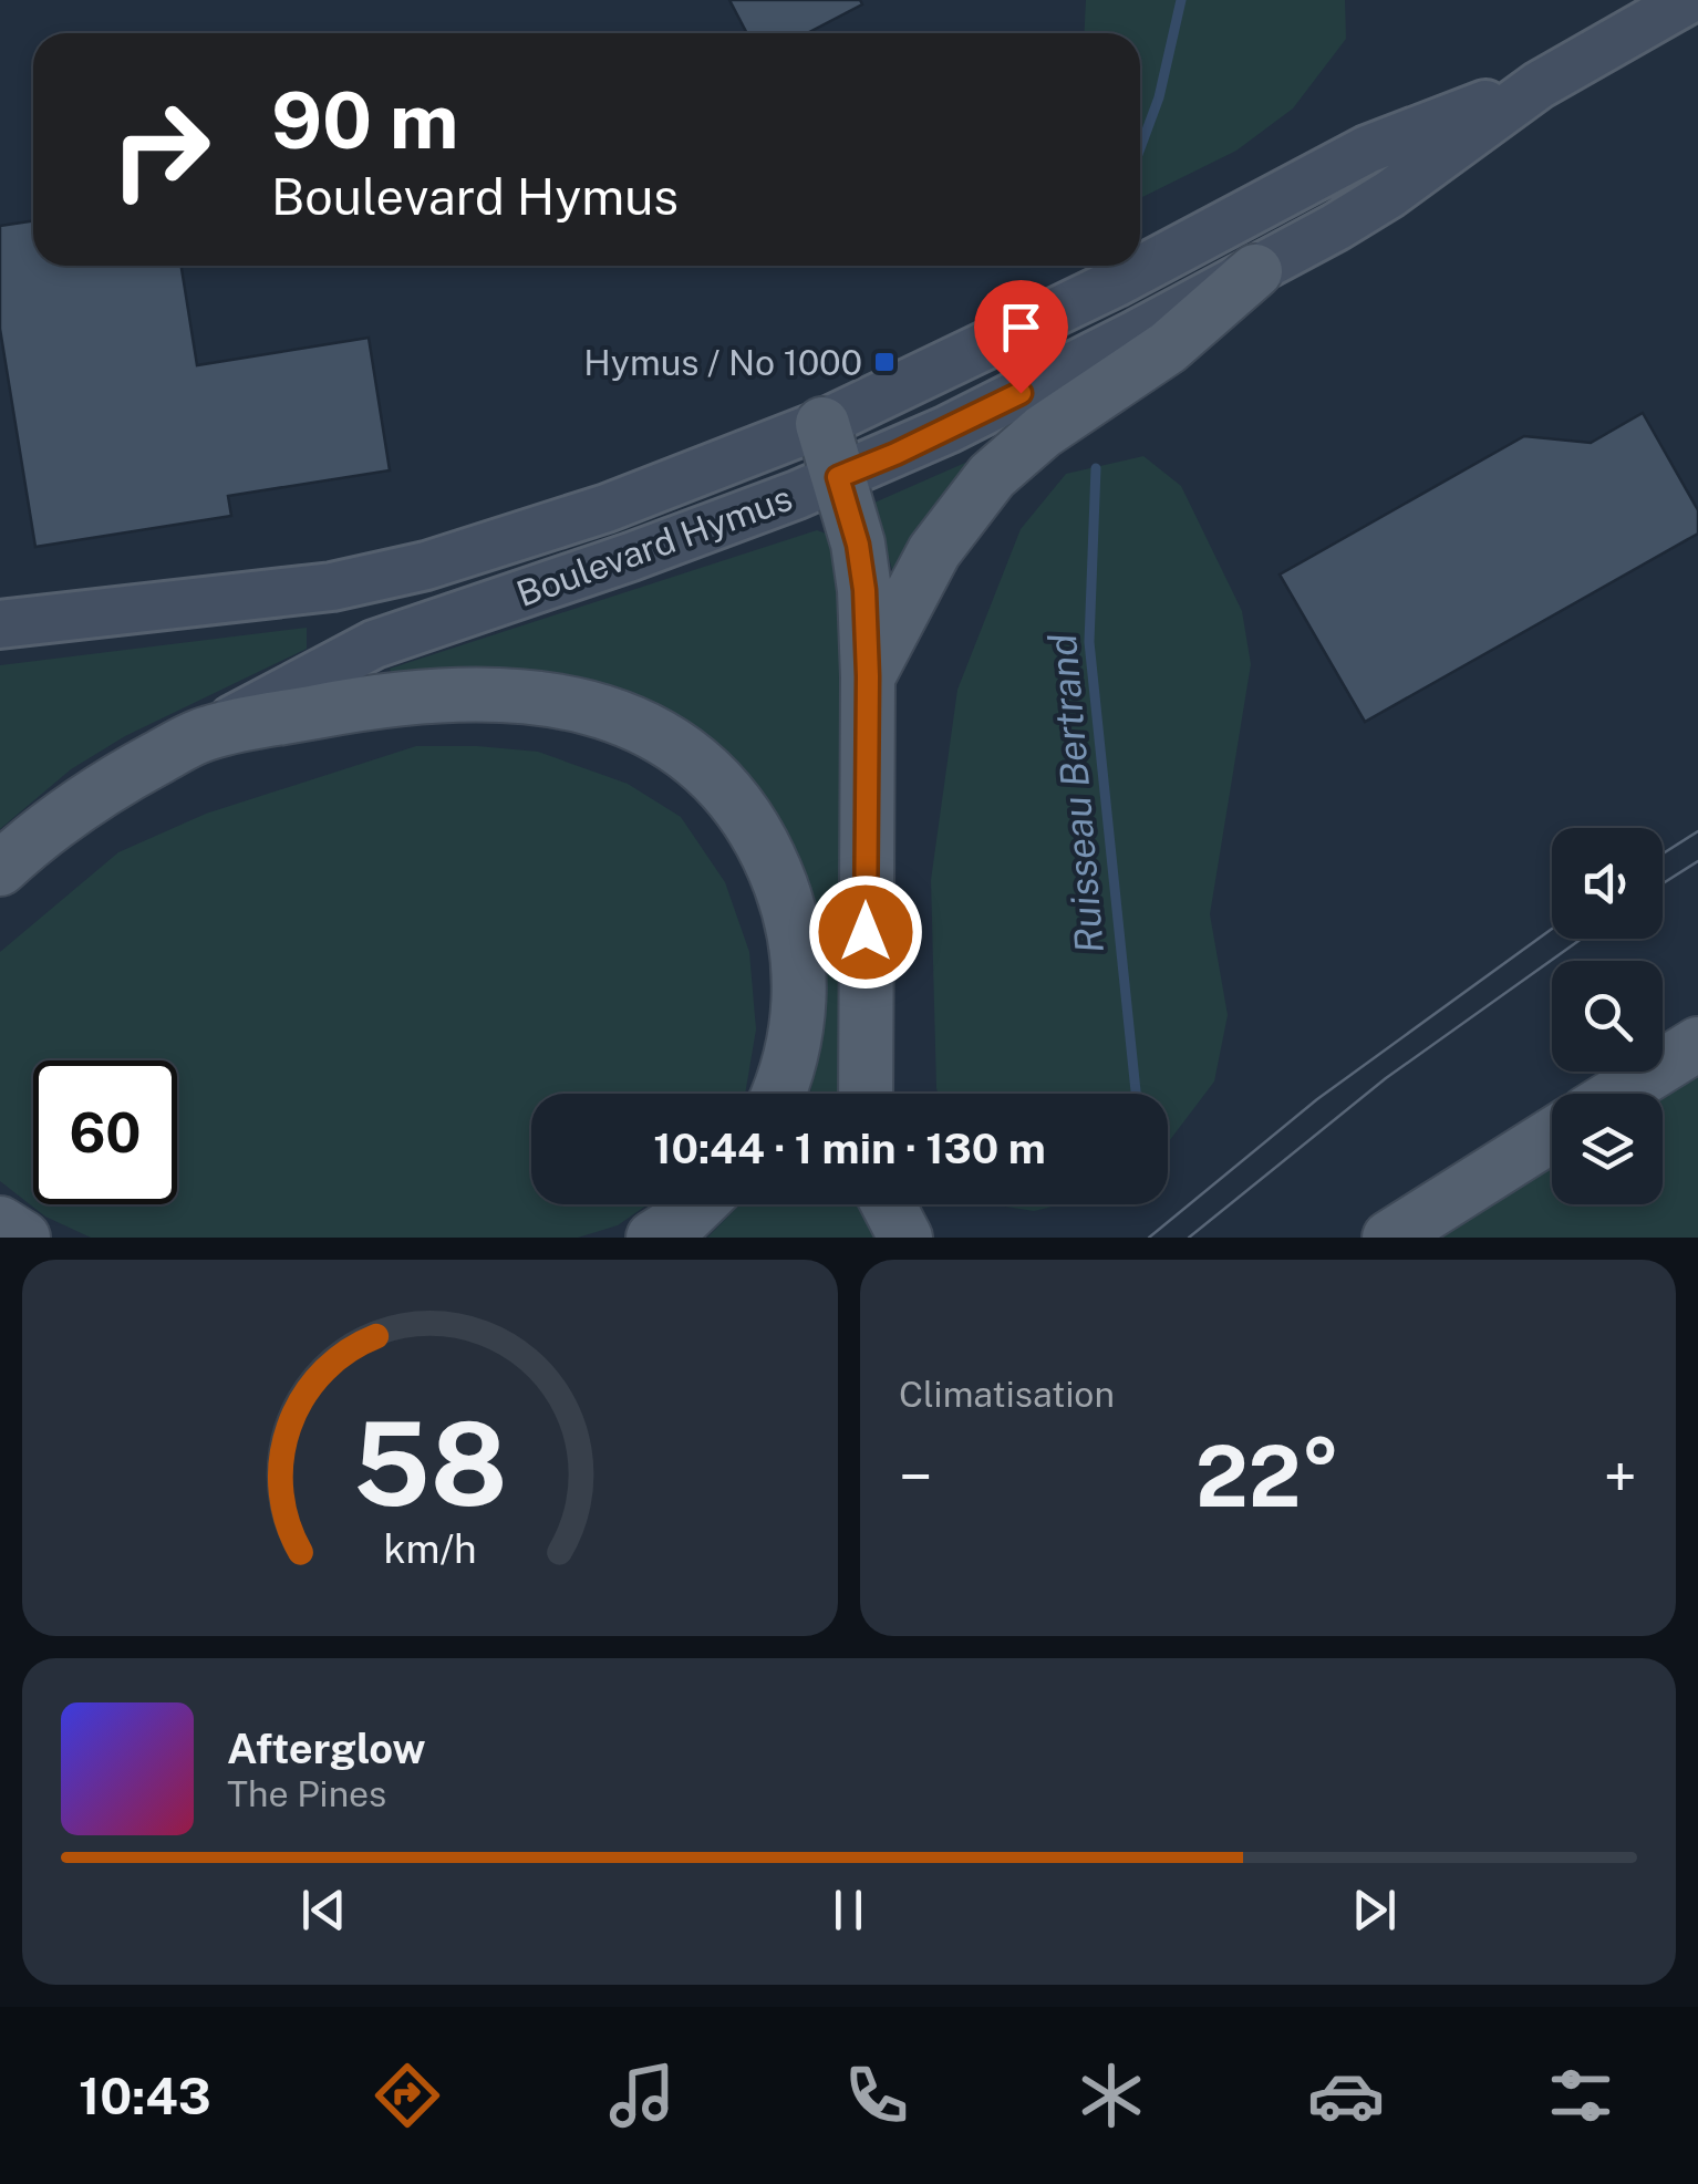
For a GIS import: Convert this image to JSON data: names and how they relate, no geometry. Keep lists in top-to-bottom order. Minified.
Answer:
{"streets":{"main road":["Boulevard Hymus"]},"water":["Ruisseau Bertrand"],"places":{"transit":["Hymus / No 1000"]},"page":{"turn":["90 m","Boulevard Hymus"],"limit":"60","trip":"10:44 · 1 min · 130 m","tile":"Climatisation","heat":["−","22°","+"],"song":["Afterglow","The Pines"],"tabs":"10:43","gauge":["58","km/h"]}}
